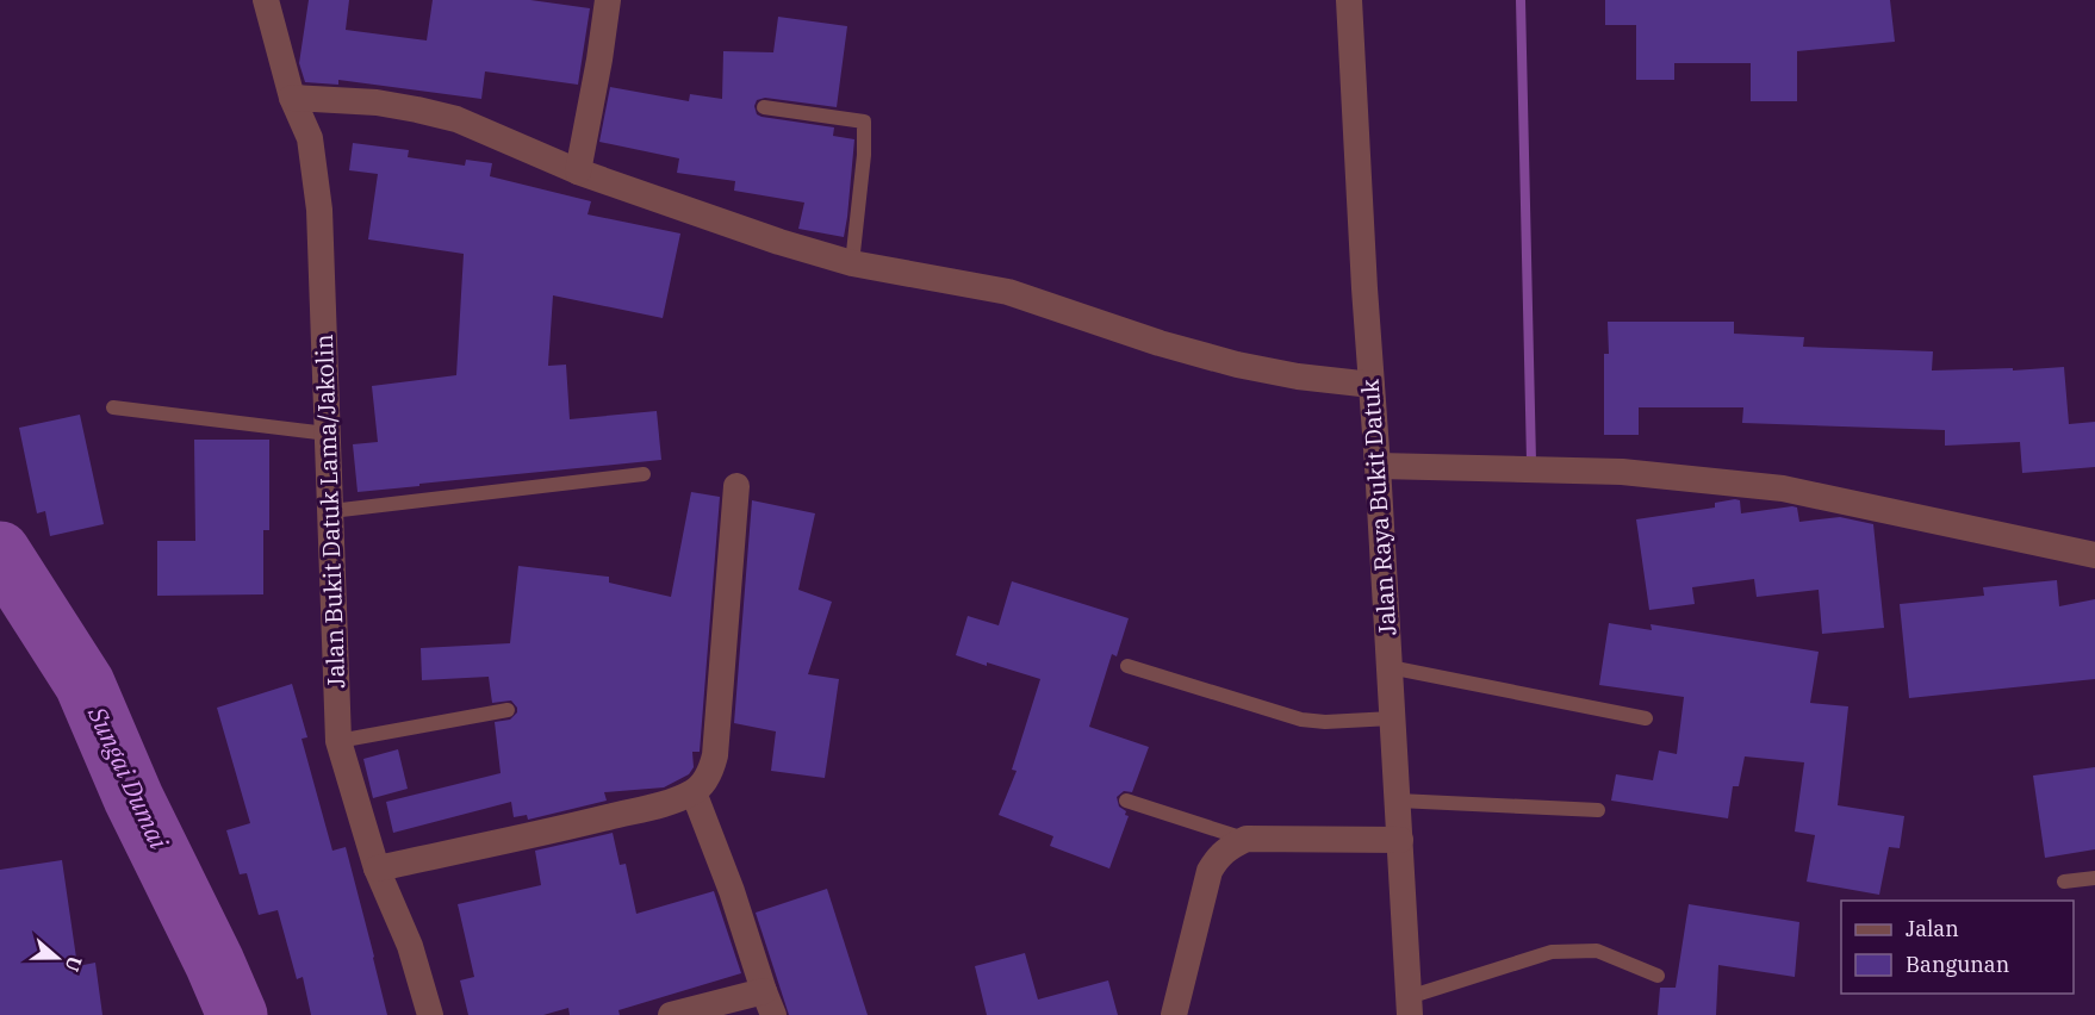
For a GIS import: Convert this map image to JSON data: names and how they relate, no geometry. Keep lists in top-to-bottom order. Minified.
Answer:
{"streets":{"street":["Jalan Raya Bukit Datuk","Jalan Bukit Datuk Lama/Jakolin"]},"water":["Sungai Dumai"],"legend":["Jalan","Bangunan"],"north":"right"}
